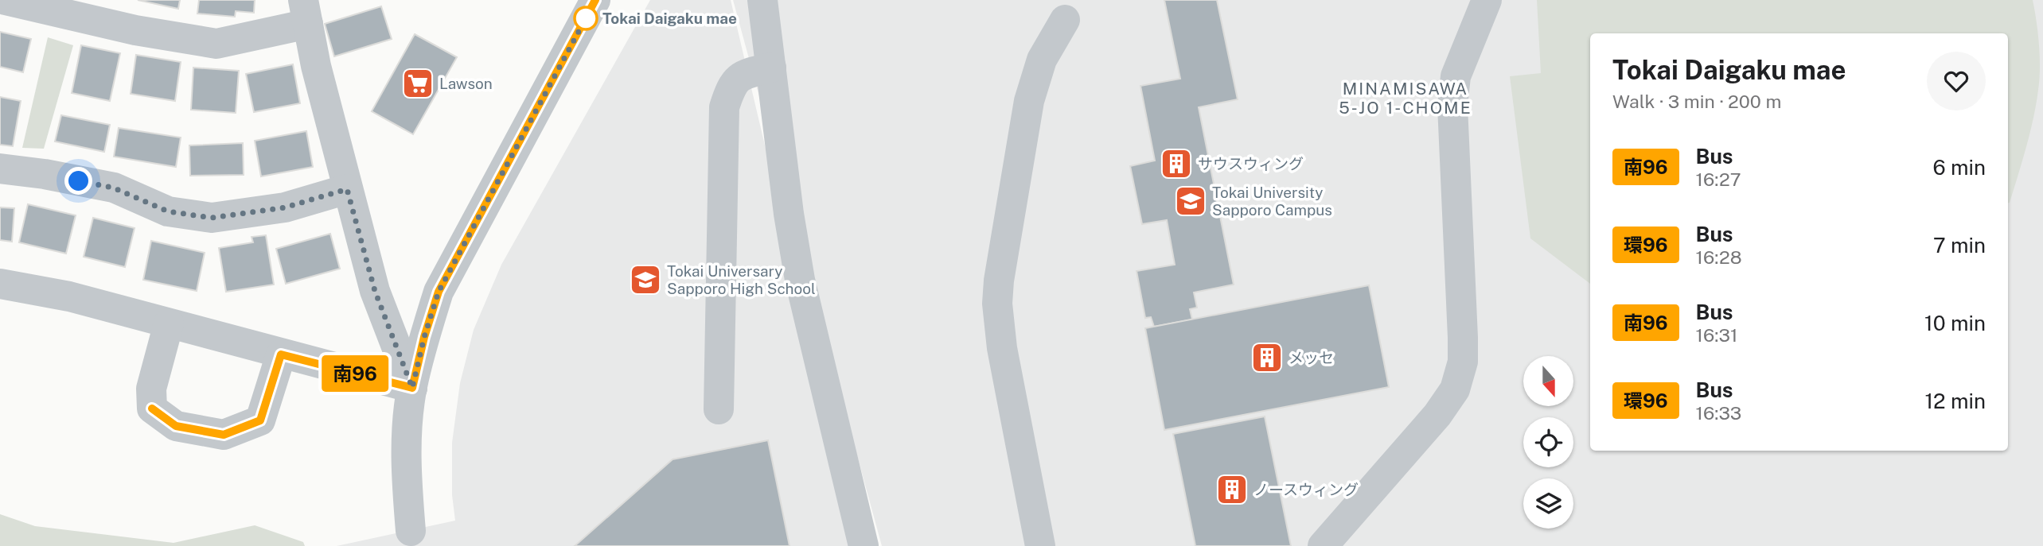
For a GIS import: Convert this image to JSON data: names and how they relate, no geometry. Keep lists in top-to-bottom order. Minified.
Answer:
{"districts":["MINAMISAWA 5-JO 1-CHOME"],"places":{"other":["Tokai Daigaku mae"],"supermarket":["Lawson"],"building":["サウスウィング","メッセ","ノースウィング"],"school or university":["Tokai University Sapporo Campus","Tokai Universary Sapporo High School"]},"lines":["bus line 南96"],"north":"bottom","page":{"on_map":"南96","heading":["Tokai Daigaku mae","Walk · 3 min · 200 m"],"list":[{"mark":"南96","name":"Bus","note":"16:27","value":"6 min"},{"mark":"環96","name":"Bus","note":"16:28","value":"7 min"},{"mark":"南96","name":"Bus","note":"16:31","value":"10 min"},{"mark":"環96","name":"Bus","note":"16:33","value":"12 min"}]}}
